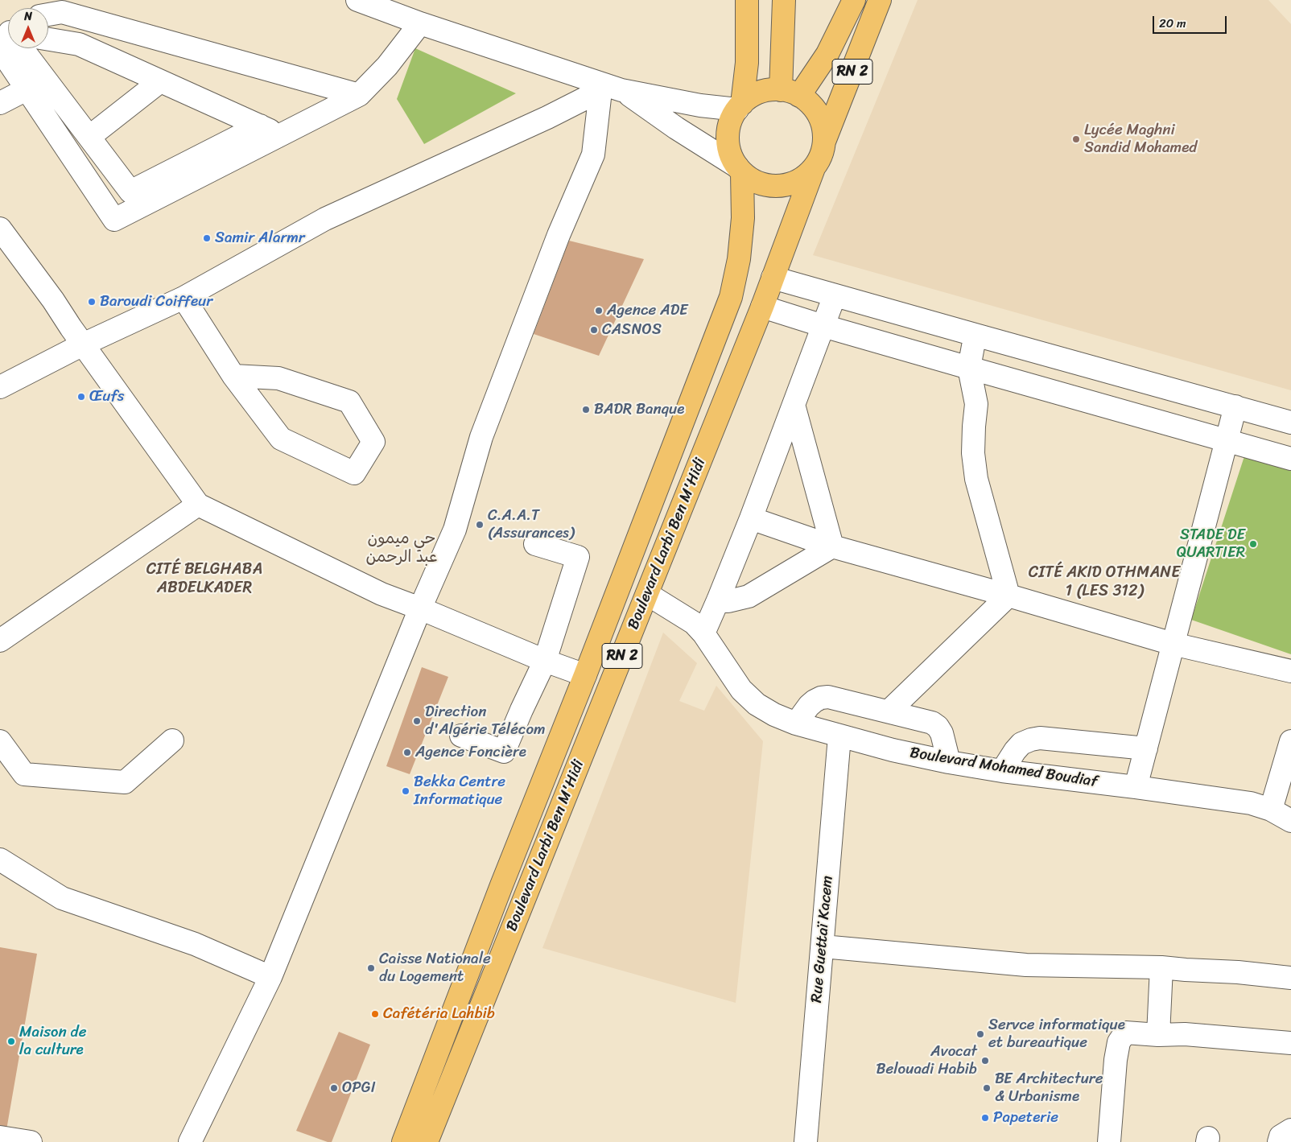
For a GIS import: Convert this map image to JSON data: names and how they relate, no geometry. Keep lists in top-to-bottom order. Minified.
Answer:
{"streets":{"main road":["RN 2","Boulevard Larbi Ben M'Hidi"],"street":["Boulevard Mohamed Boudiaf","Rue Guettaï Kacem"]},"crossings":[["RN 2","Boulevard Larbi Ben M'Hidi"],["Boulevard Larbi Ben M'Hidi","Boulevard Mohamed Boudiaf"],["Boulevard Mohamed Boudiaf","Rue Guettaï Kacem"]],"districts":["حي ميمون عبد الرحمن","CITÉ BELGHABA ABDELKADER","CITÉ AKID OTHMANE 1 (LES 312)"],"places":["Lycée Maghni Sandid Mohamed","Samir Alarmr","Baroudi Coiffeur","Agence ADE","CASNOS","Œufs","BADR Banque","C.A.A.T (Assurances)","STADE DE QUARTIER","Direction d'Algérie Télécom","Agence Foncière","Bekka Centre Informatique","Caisse Nationale du Logement","Cafétéria Lahbib","Servce informatique et bureautique","Maison de la culture","Avocat Belouadi Habib","OPGI","BE Architecture & Urbanisme","Papeterie"],"scale_bar":"20 m","north":"top"}
